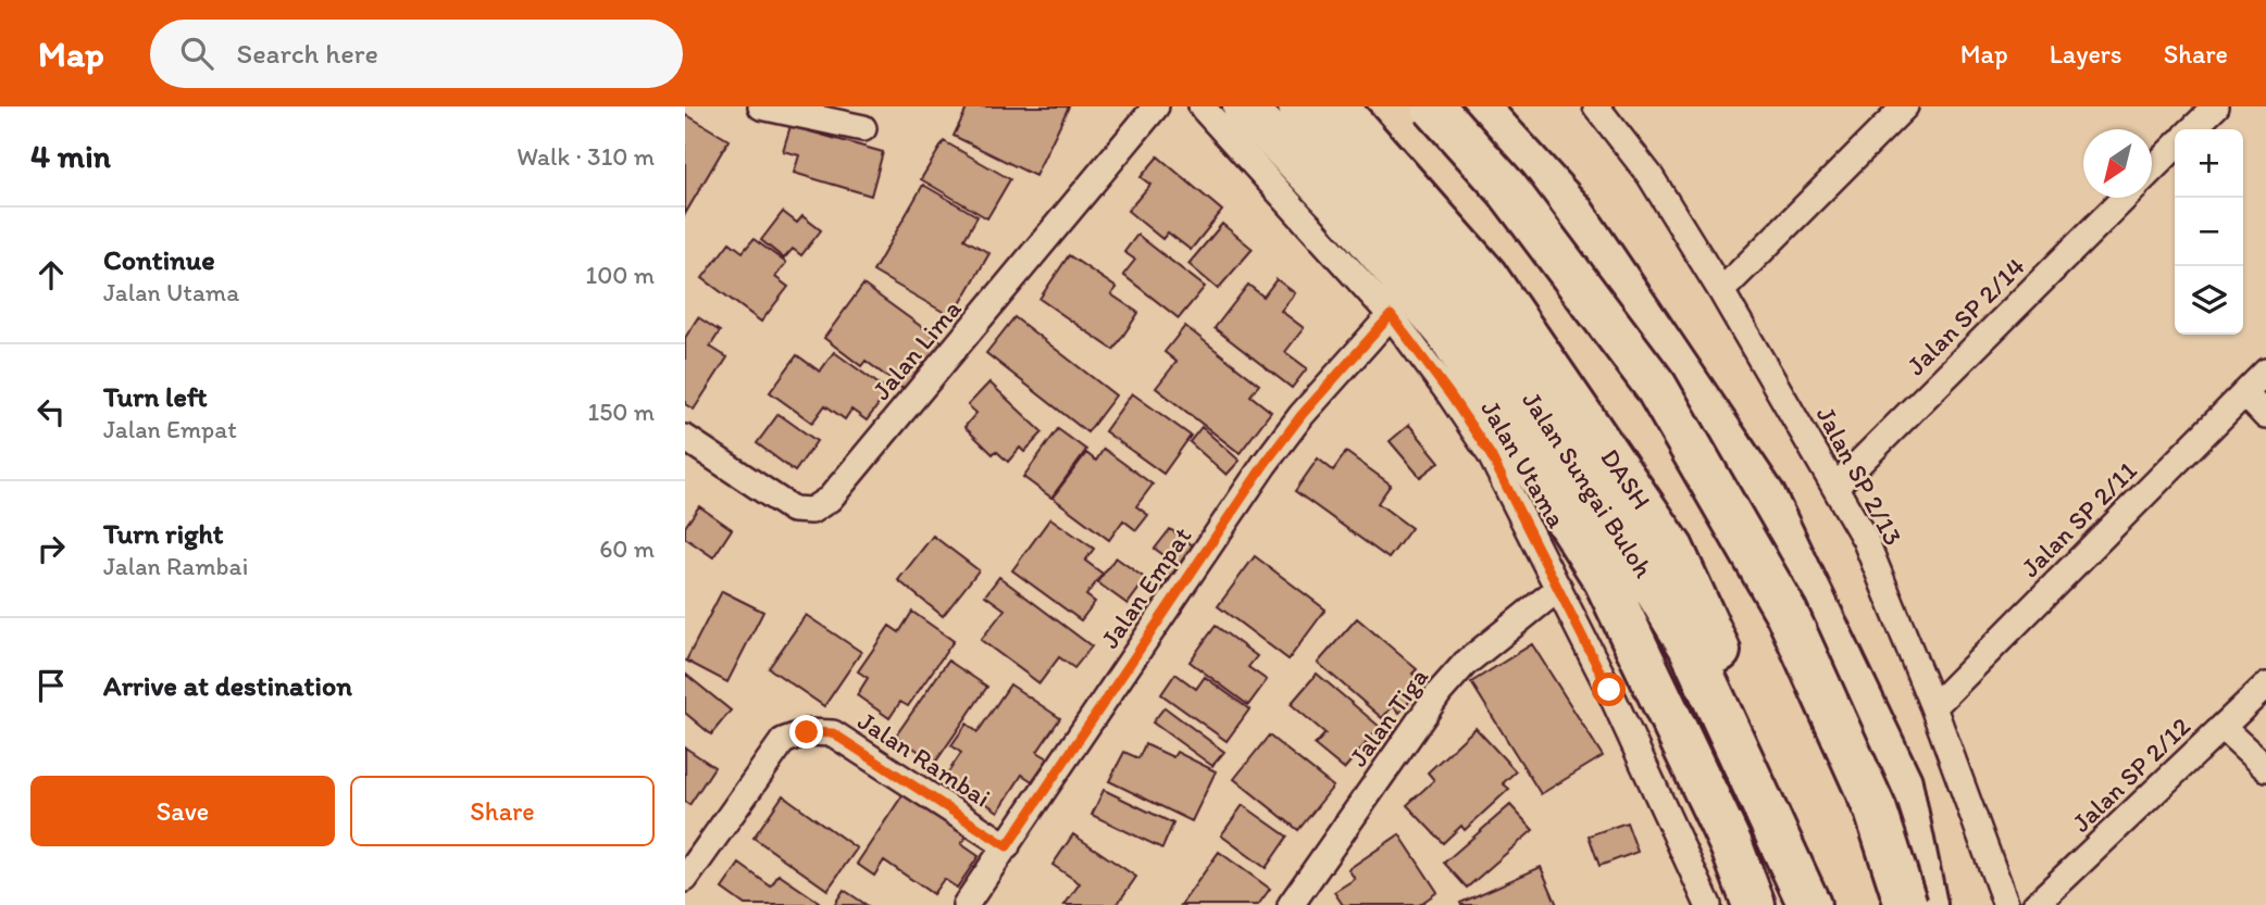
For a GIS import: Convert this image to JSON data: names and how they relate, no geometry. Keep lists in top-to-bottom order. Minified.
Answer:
{"streets":{"highway":["DASH","Jalan Sungai Buloh"],"street":["Jalan SP 2/14","Jalan Lima","Jalan Utama","Jalan SP 2/13","Jalan SP 2/11","Jalan Empat","Jalan Tiga","Jalan Rambai","Jalan SP 2/12"]},"crossings":[["Jalan SP 2/14","Jalan SP 2/13"],["Jalan Utama","Jalan Empat"],["Jalan Utama","Jalan Tiga"],["Jalan SP 2/13","Jalan SP 2/11"],["Jalan Empat","Jalan Rambai"]],"north":"bottom left","page":{"header":"Map","search":"Search here","nav":["Map","Layers","Share"],"heading":["4 min","Walk · 310 m"],"map_buttons":["+","−"],"list":[["Continue","Jalan Utama","100 m"],["Turn left","Jalan Empat","150 m"],["Turn right","Jalan Rambai","60 m"],"Arrive at destination"],"buttons":["Save","Share"]}}
